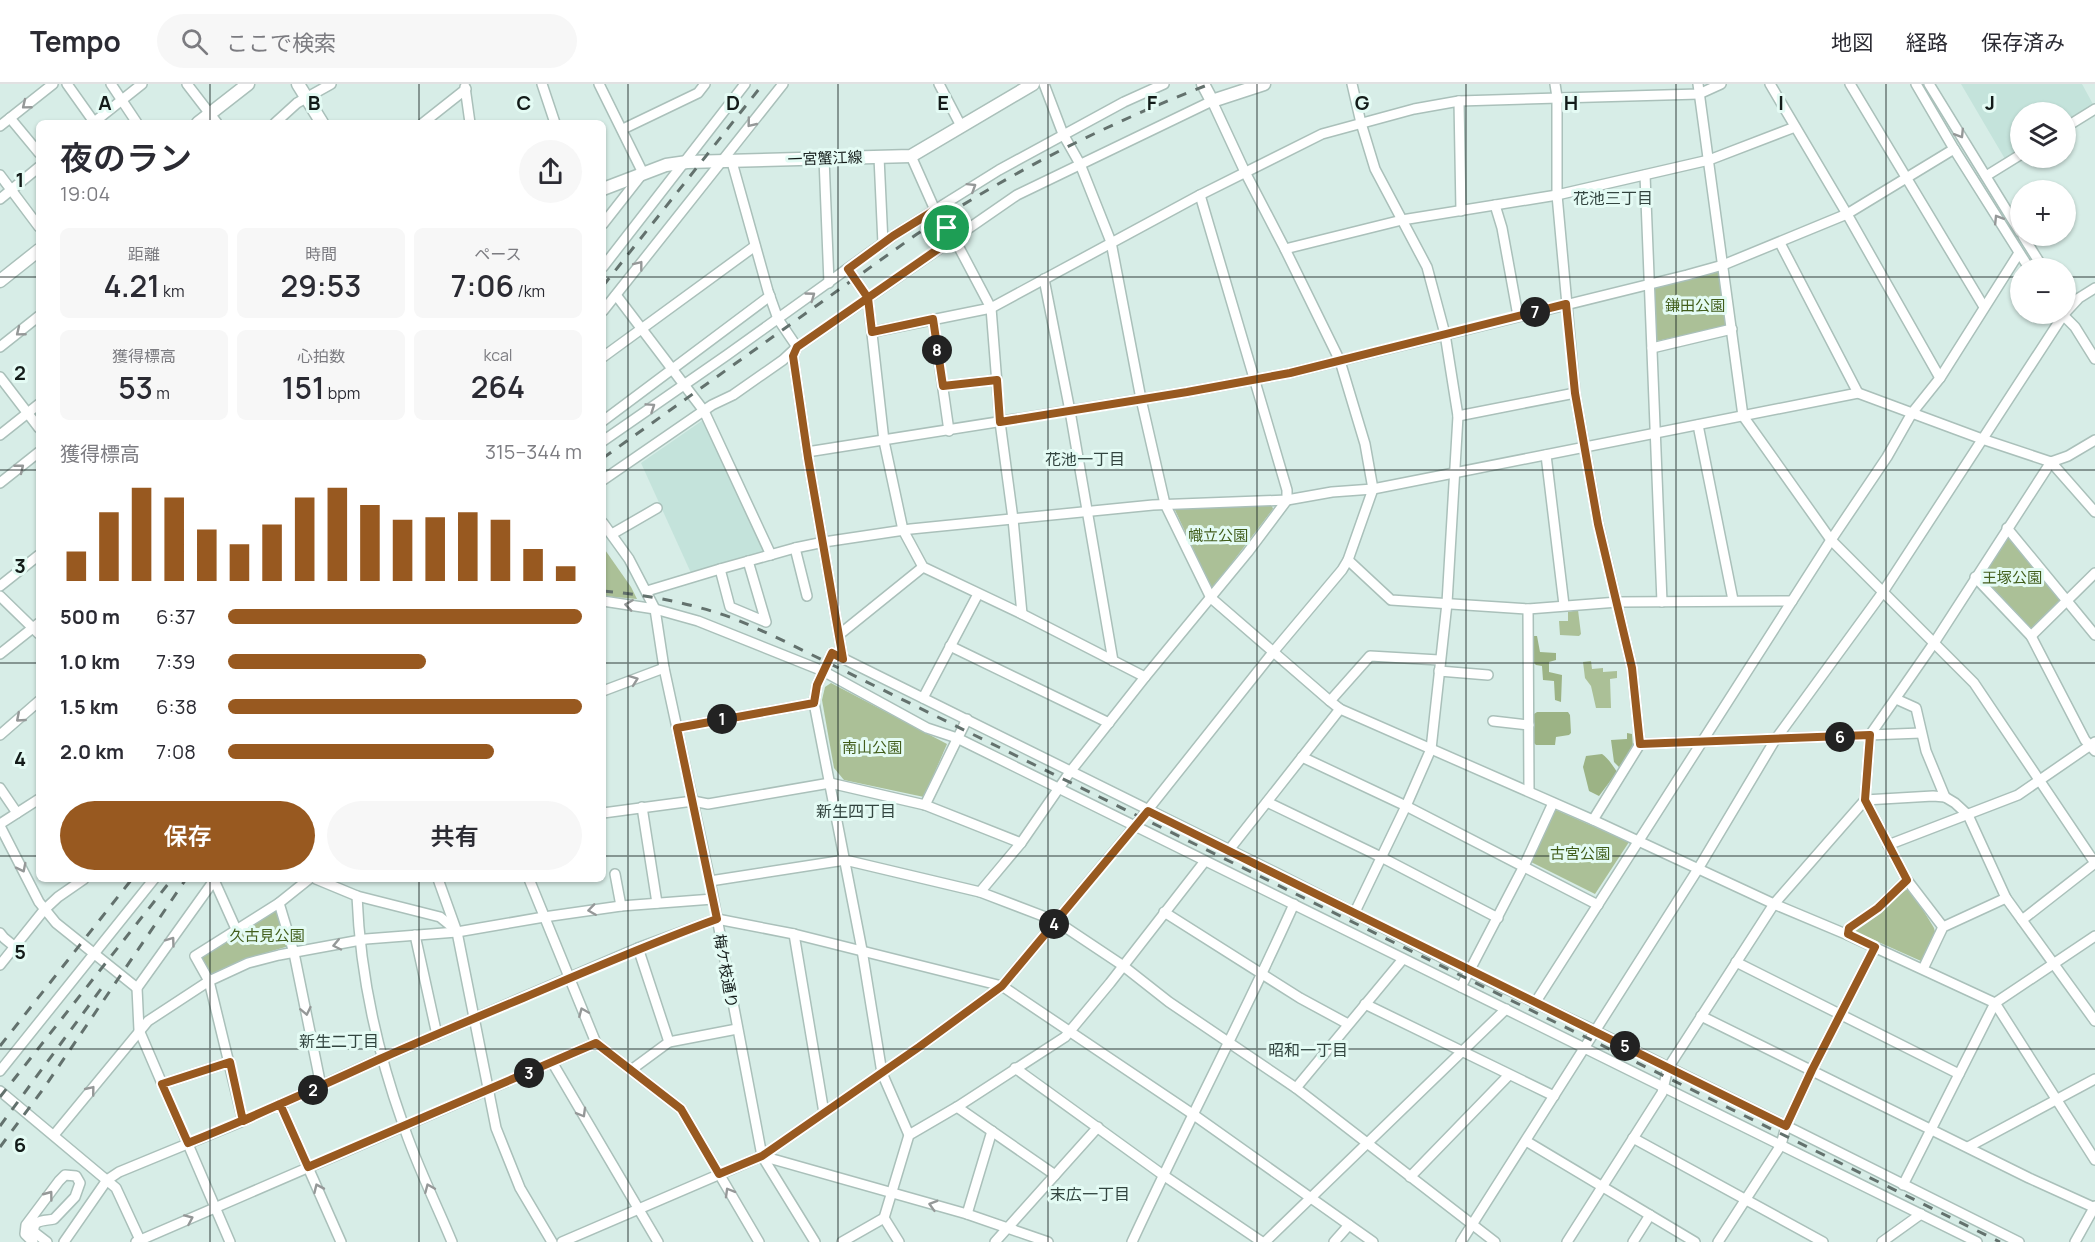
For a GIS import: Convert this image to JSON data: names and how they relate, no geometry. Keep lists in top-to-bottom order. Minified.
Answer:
{"streets":{"main road":["一宮蟹江線"],"street":["梅ケ枝通り"]},"districts":["花池三丁目","花池一丁目","新生四丁目","新生二丁目","昭和一丁目","末広一丁目"],"parks":["鎌田公園","幟立公園","王塚公園","南山公園","古宮公園","久古見公園"],"page":{"header":"Tempo","search":"ここで検索","nav":["地図","経路","保存済み"],"map_buttons":["+","−"],"heading":["夜のラン","19:04"],"stats":[["距離","4.21 km"],["時間","29:53"],["ペース","7:06 /km"],["獲得標高","53 m"],["心拍数","151 bpm"],["kcal","264"]],"pins":["7","8","1","6","4","5","3","2"],"chart":["獲得標高","315–344 m"],"list":[{"name":"500 m","note":"6:37"},{"name":"1.0 km","note":"7:39"},{"name":"1.5 km","note":"6:38"},{"name":"2.0 km","note":"7:08"}],"buttons":["保存","共有"]},"grid":{"columns":["A","B","C","D","E","F","G","H","I","J"],"rows":["1","2","3","4","5","6"]}}
